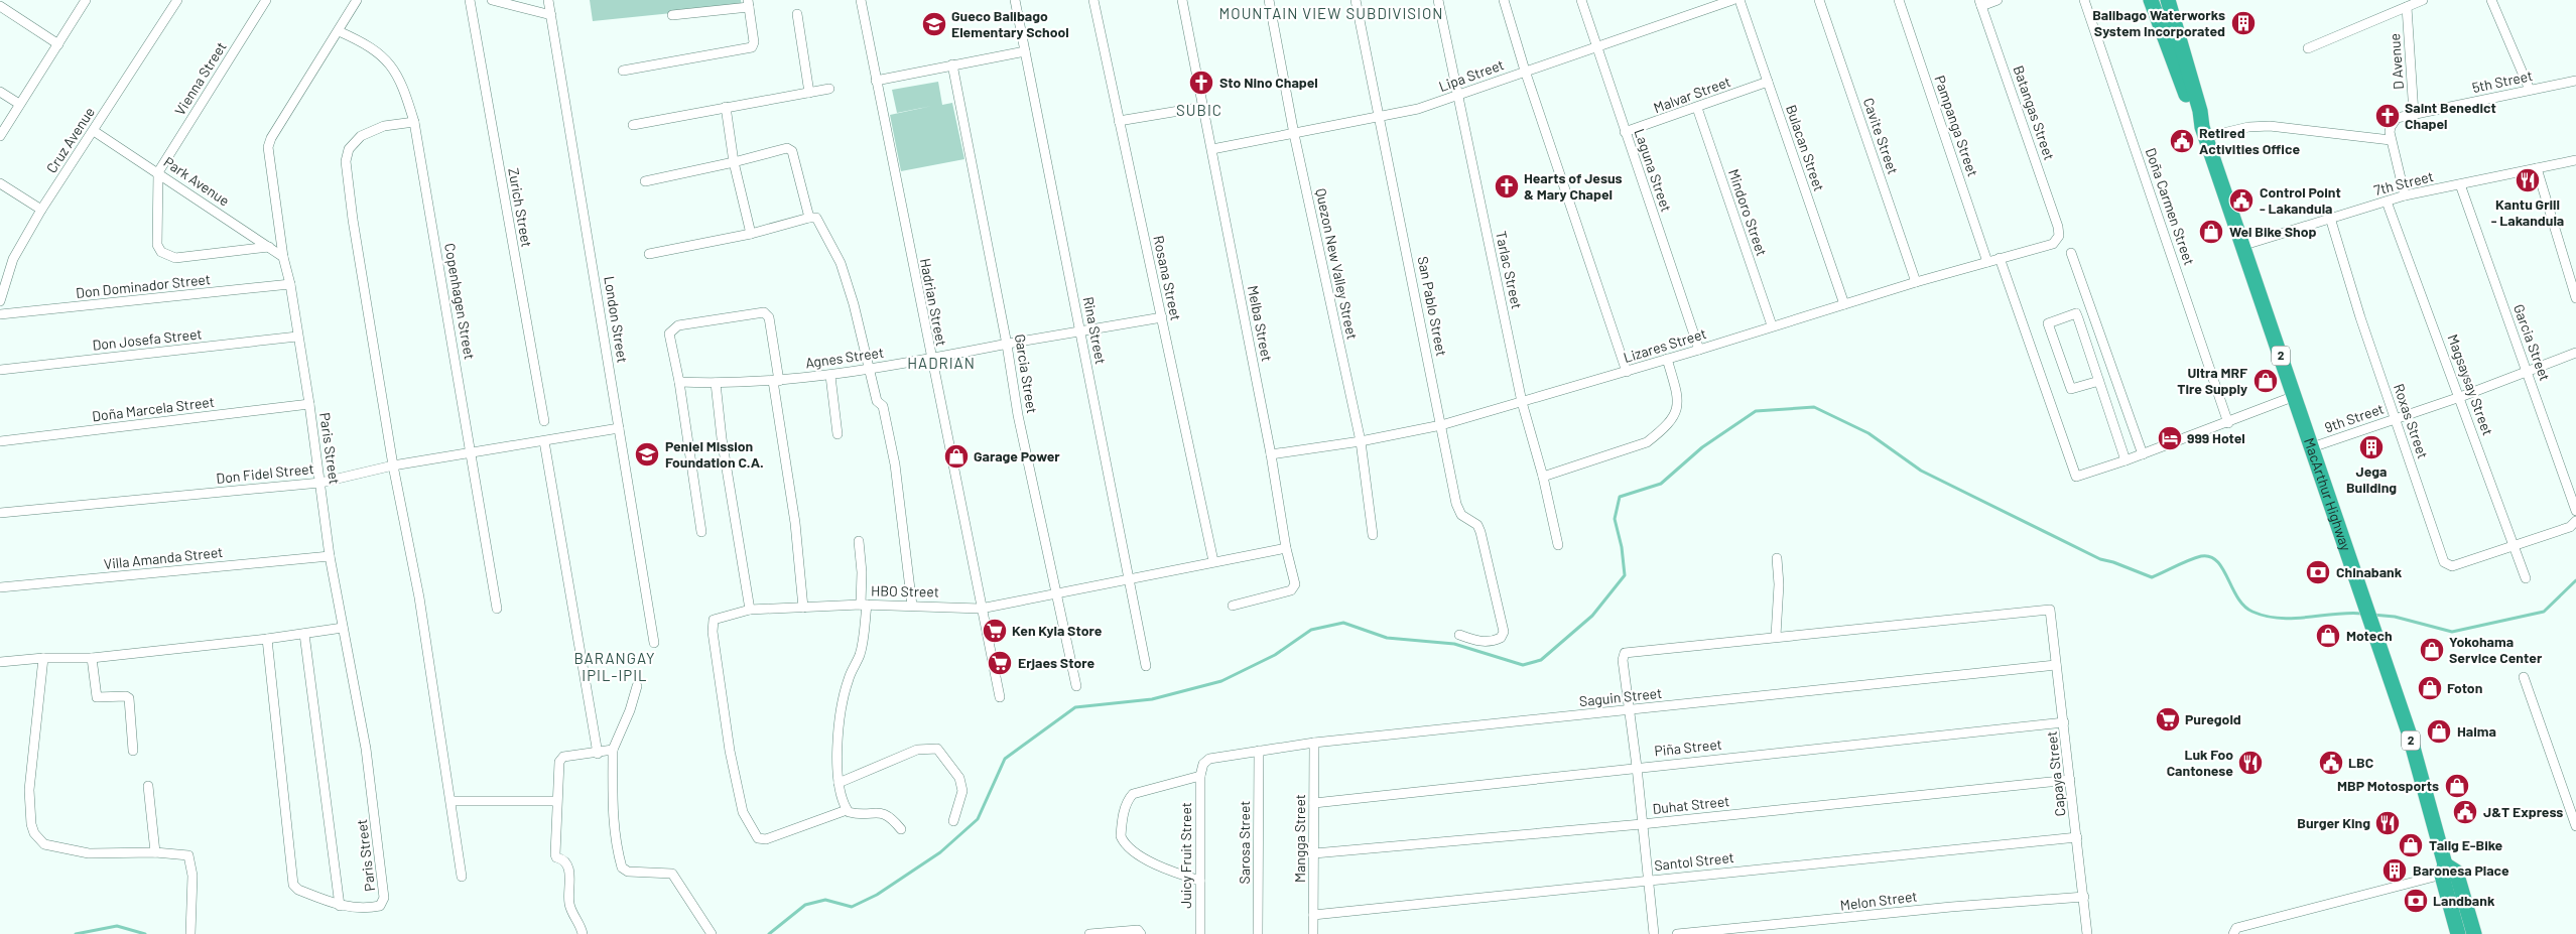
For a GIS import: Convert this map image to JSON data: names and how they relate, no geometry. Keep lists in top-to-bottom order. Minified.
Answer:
{"streets":{"highway":["2","MacArthur Highway"],"street":["D Avenue","Lipa Street","Vienna Street","5th Street","Malvar Street","Batangas Street","Pampanga Street","Cavite Street","Cruz Avenue","Bulacan Street","Laguna Street","Park Avenue","7th Street","Doña Carmen Street","Zurich Street","Mindoro Street","Quezon New Valley Street","Tarlac Street","Rosana Street","Don Dominador Street","Copenhagen Street","Hadrian Street","San Pablo Street","London Street","Melba Street","Rina Street","Don Josefa Street","Garcia Street","Lizares Street","Agnes Street","Magsaysay Street","Doña Marcela Street","9th Street","Roxas Street","Paris Street","Don Fidel Street","Villa Amanda Street","HBO Street","Saguin Street","Piña Street","Capaya Street","Duhat Street","Mangga Street","Sarosa Street","Juicy Fruit Street","Santol Street","Melon Street"]},"crossings":[["D Avenue","5th Street"],["Lipa Street","Laguna Street"],["Lipa Street","Quezon New Valley Street"],["Lipa Street","Tarlac Street"],["Lipa Street","San Pablo Street"],["Lipa Street","Melba Street"],["Vienna Street","Park Avenue"],["Malvar Street","Bulacan Street"],["Malvar Street","Laguna Street"],["Malvar Street","Mindoro Street"],["Batangas Street","Lizares Street"],["Pampanga Street","Lizares Street"],["Cavite Street","Lizares Street"],["Cruz Avenue","Park Avenue"],["Bulacan Street","Lizares Street"],["Laguna Street","Lizares Street"],["Park Avenue","Paris Street"],["7th Street","Garcia Street"],["7th Street","Magsaysay Street"],["7th Street","Roxas Street"],["7th Street","MacArthur Highway"],["Mindoro Street","Lizares Street"],["Quezon New Valley Street","Lizares Street"],["Tarlac Street","Lizares Street"],["Rosana Street","Agnes Street"],["Rosana Street","HBO Street"],["Don Dominador Street","Paris Street"],["Copenhagen Street","Paris Street"],["Copenhagen Street","Don Fidel Street"],["Hadrian Street","Agnes Street"],["Hadrian Street","HBO Street"],["San Pablo Street","Lizares Street"],["London Street","Don Fidel Street"],["Melba Street","Lizares Street"],["Melba Street","HBO Street"],["Rina Street","Agnes Street"],["Rina Street","HBO Street"],["Don Josefa Street","Paris Street"],["Garcia Street","Agnes Street"],["Garcia Street","9th Street"],["Garcia Street","HBO Street"],["Magsaysay Street","9th Street"],["Magsaysay Street","Roxas Street"],["Doña Marcela Street","Paris Street"],["9th Street","Roxas Street"],["9th Street","MacArthur Highway"],["Paris Street","Don Fidel Street"],["Paris Street","Villa Amanda Street"],["Saguin Street","Capaya Street"],["Saguin Street","Mangga Street"],["Saguin Street","Sarosa Street"],["Saguin Street","Juicy Fruit Street"],["Piña Street","Capaya Street"],["Piña Street","Mangga Street"],["Capaya Street","Duhat Street"],["Capaya Street","Santol Street"],["Capaya Street","Melon Street"],["Duhat Street","Mangga Street"],["Mangga Street","Santol Street"]],"districts":["MOUNTAIN VIEW SUBDIVISION","SUBIC","HADRIAN","BARANGAY IPIL-IPIL"],"places":{"building":["Balibago Waterworks System Incorporated","Jega Building","Baronesa Place"],"school or university":["Gueco Balibago Elementary School","Peniel Mission Foundation C.A."],"church":["Sto Nino Chapel","Saint Benedict Chapel","Hearts of Jesus & Mary Chapel"],"public building":["Retired Activities Office","Control Point - Lakandula","LBC","J&T Express"],"restaurant":["Kantu Grill - Lakandula","Luk Foo Cantonese","Burger King"],"shop":["Wel Bike Shop","Ultra MRF Tire Supply","Garage Power","Motech","Yokohama Service Center","Foton","Haima","MBP Motosports","Tailg E-Bike"],"hotel":["999 Hotel"],"bank":["Chinabank","Landbank"],"supermarket":["Ken Kyla Store","Erjaes Store","Puregold"]}}
